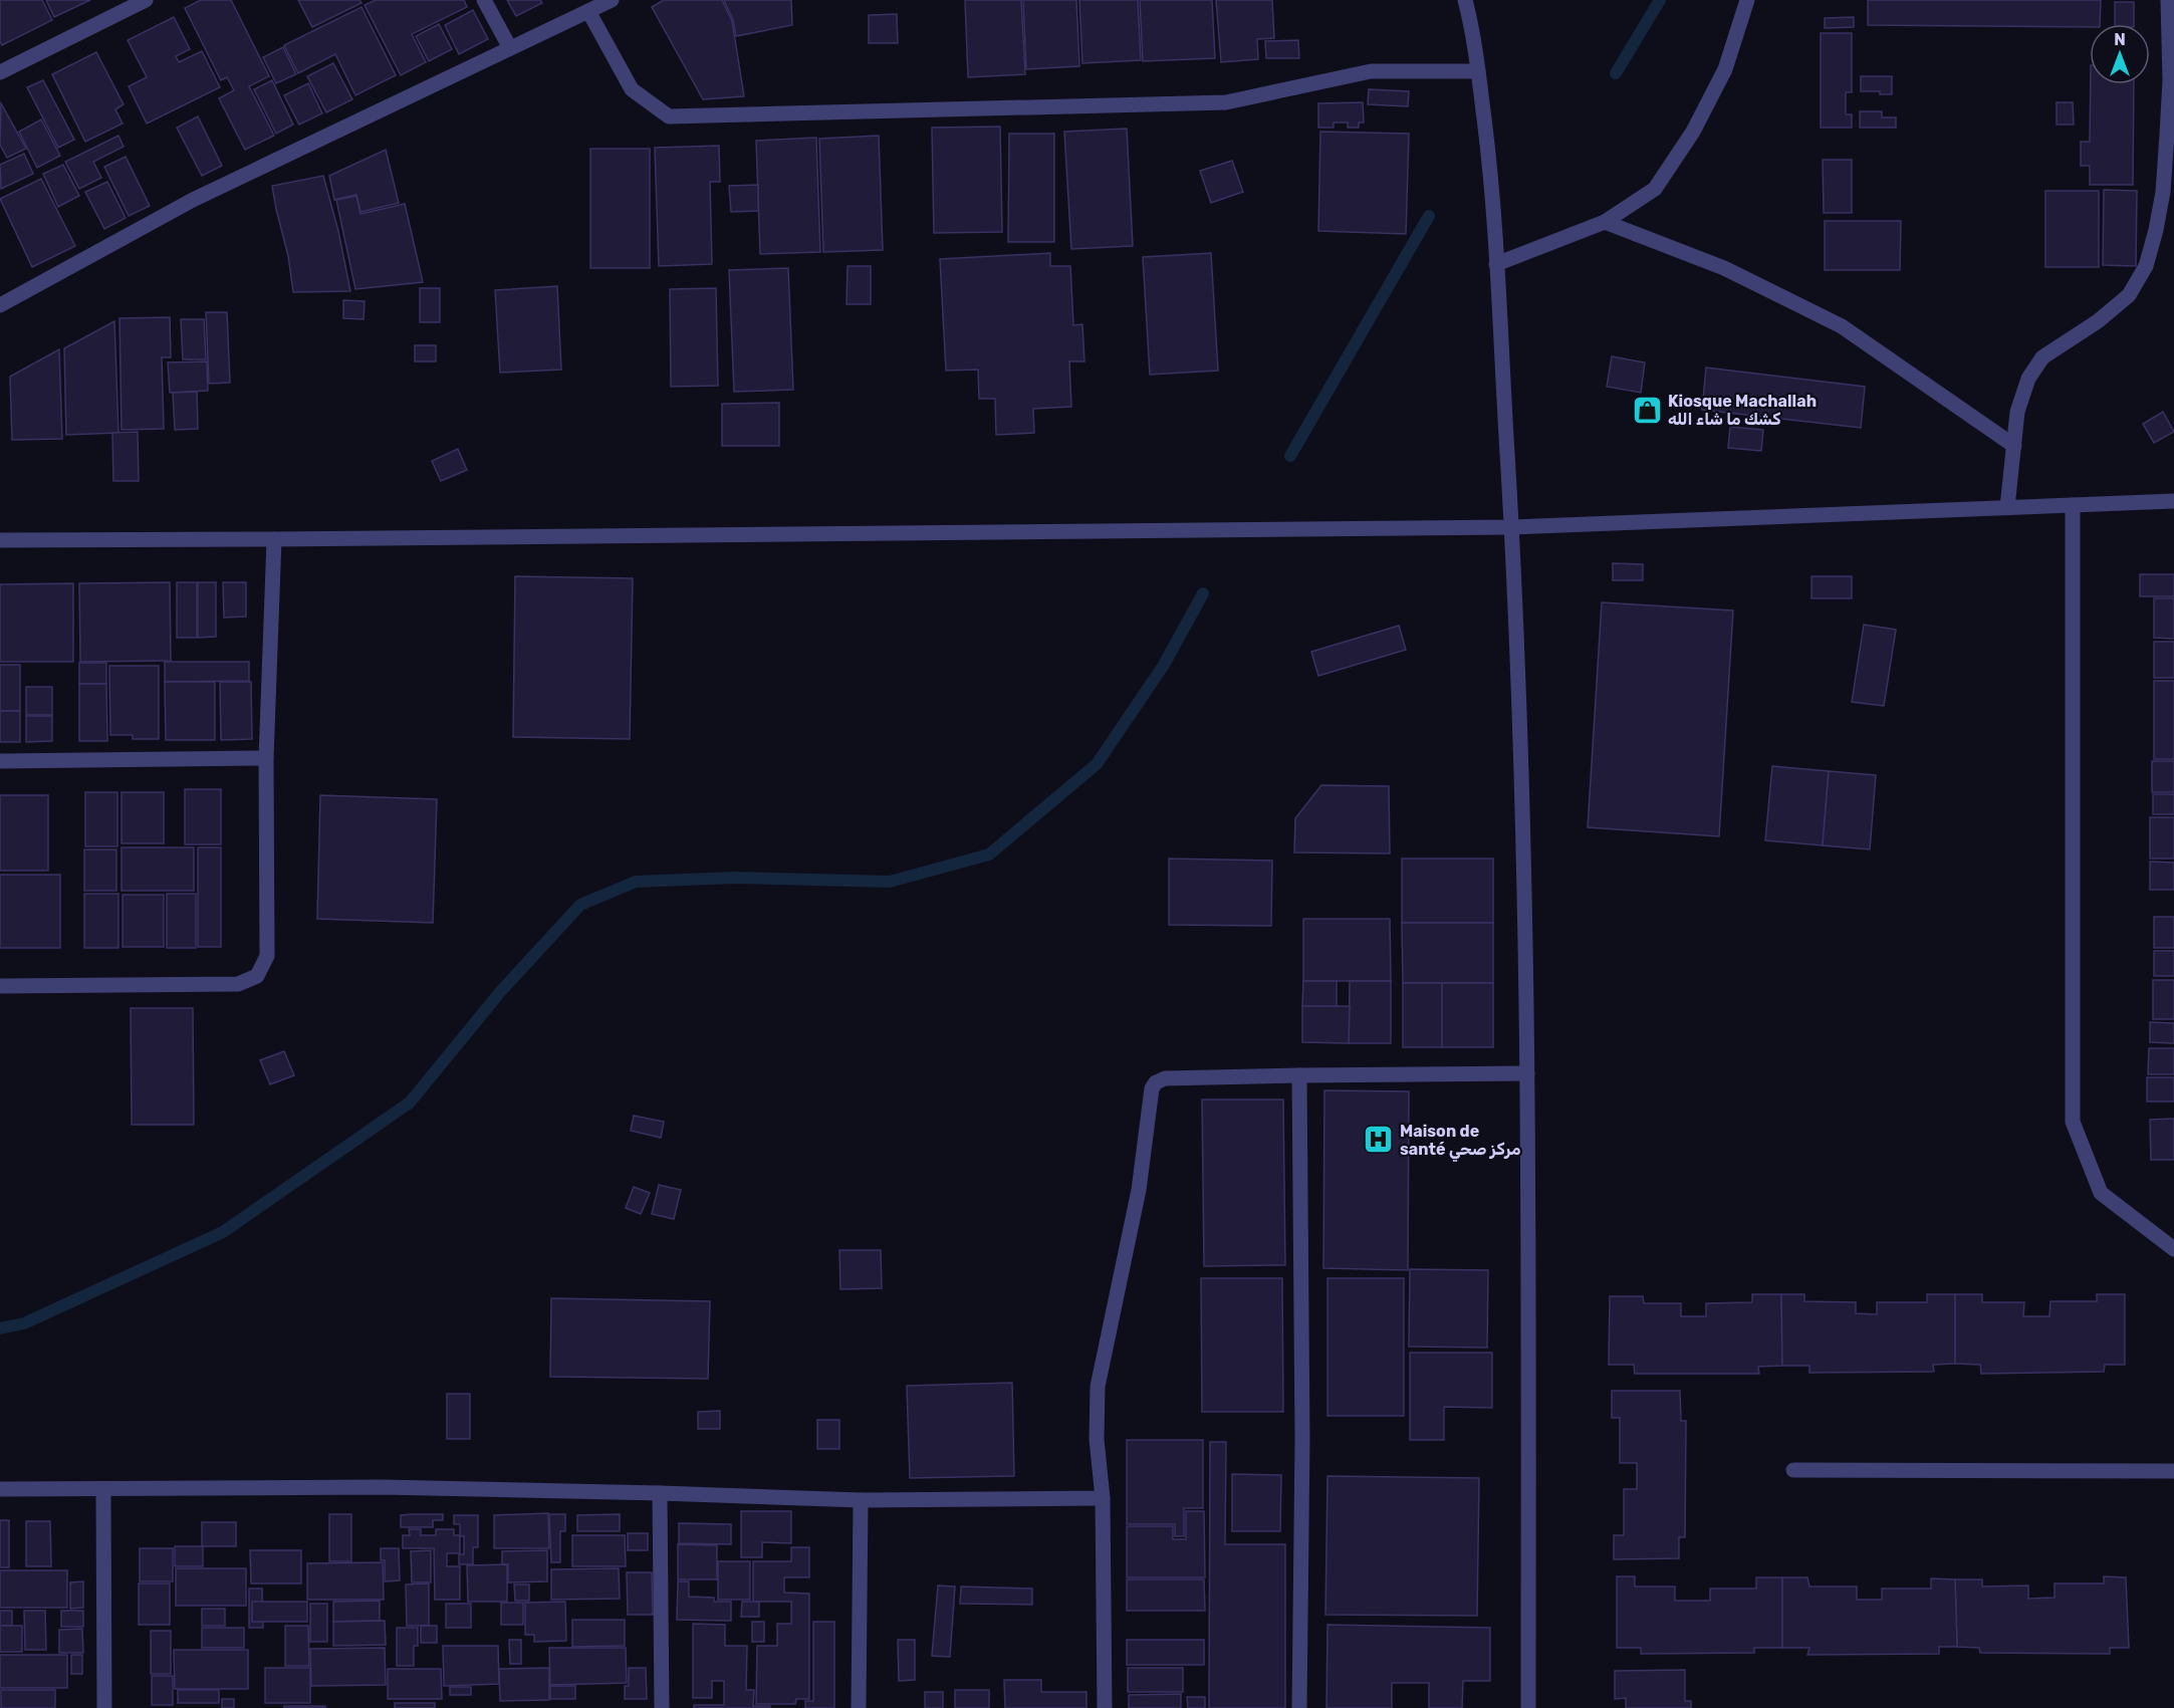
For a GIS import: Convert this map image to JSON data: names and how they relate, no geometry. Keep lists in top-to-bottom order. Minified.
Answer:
{"places":{"shop":["Kiosque Machallah كشك ما شاء الله"],"hospital":["Maison de santé مركز صحي"]},"north":"top"}
